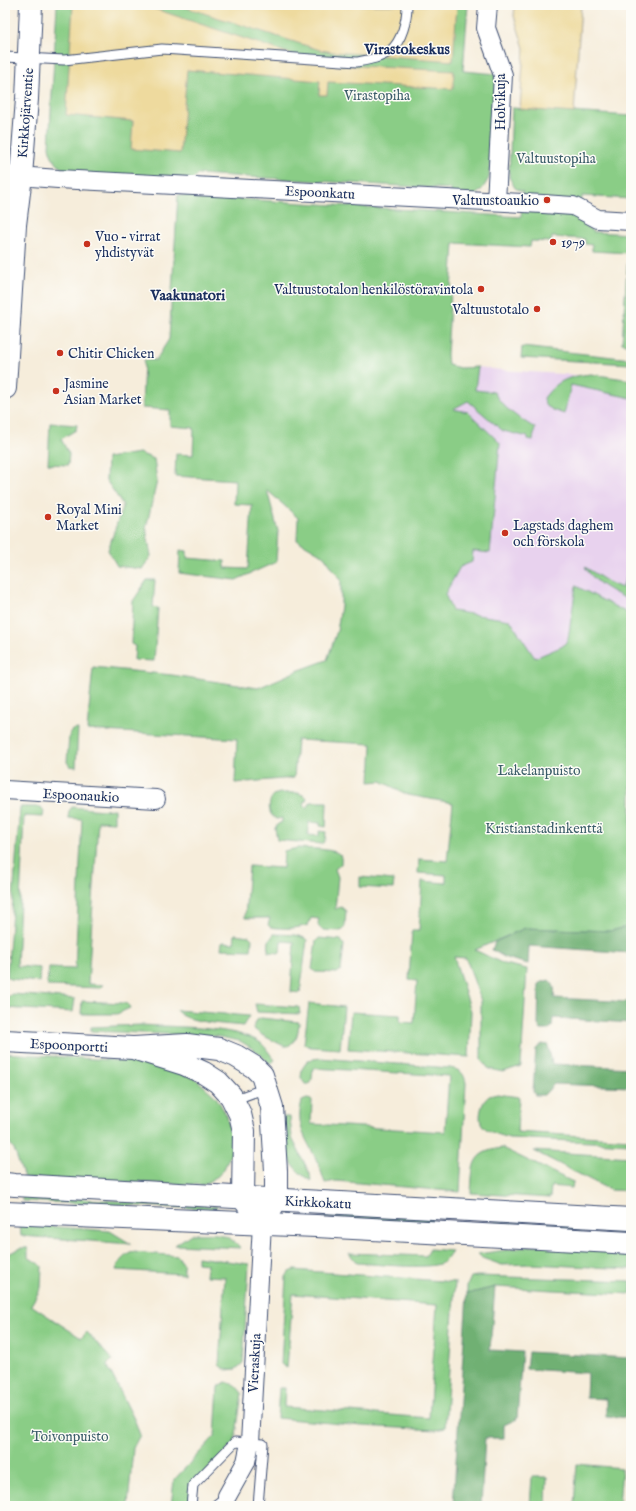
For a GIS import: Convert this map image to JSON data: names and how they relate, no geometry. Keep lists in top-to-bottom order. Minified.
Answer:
{"streets":{"main road":["Kirkkojärventie","Espoonportti","Kirkkokatu"],"street":["Holvikuja","Espoonkatu","Espoonaukio","Vieraskuja"]},"crossings":[["Holvikuja","Espoonkatu"],["Kirkkojärventie","Espoonkatu"],["Espoonportti","Kirkkokatu"],["Kirkkokatu","Vieraskuja"]],"districts":["Virastokeskus","Vaakunatori"],"parks":["Virastopiha","Valtuustopiha","Lakelanpuisto","Kristianstadinkenttä","Toivonpuisto"],"places":["Valtuustoaukio","1979","Vuo – virrat yhdistyvät","Valtuustotalon henkilöstöravintola","Valtuustotalo","Chitir Chicken","Jasmine Asian Market","Royal Mini Market","Lagstads daghem och förskola"]}
